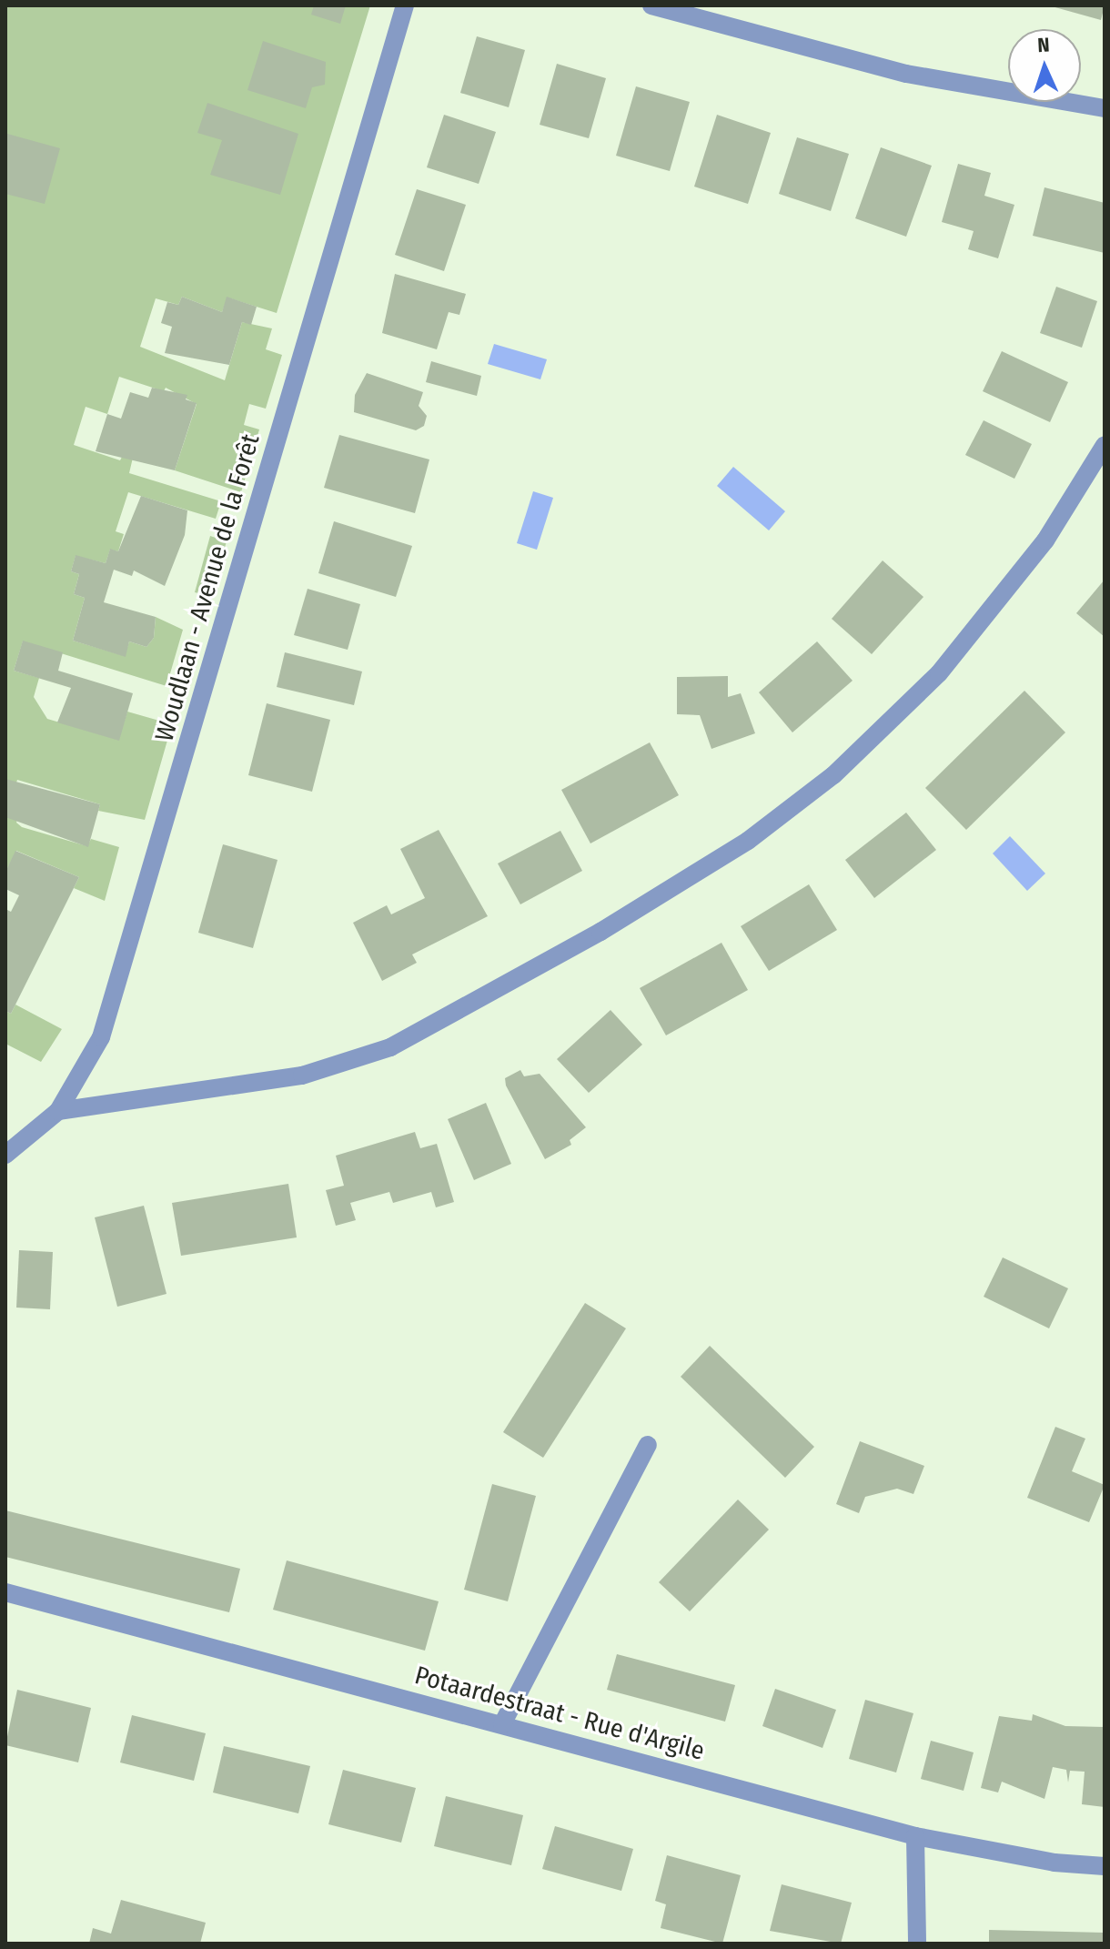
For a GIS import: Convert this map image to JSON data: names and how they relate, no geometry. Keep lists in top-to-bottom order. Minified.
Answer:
{"streets":{"street":["Woudlaan - Avenue de la Forêt","Potaardestraat - Rue d'Argile"]},"north":"top"}
